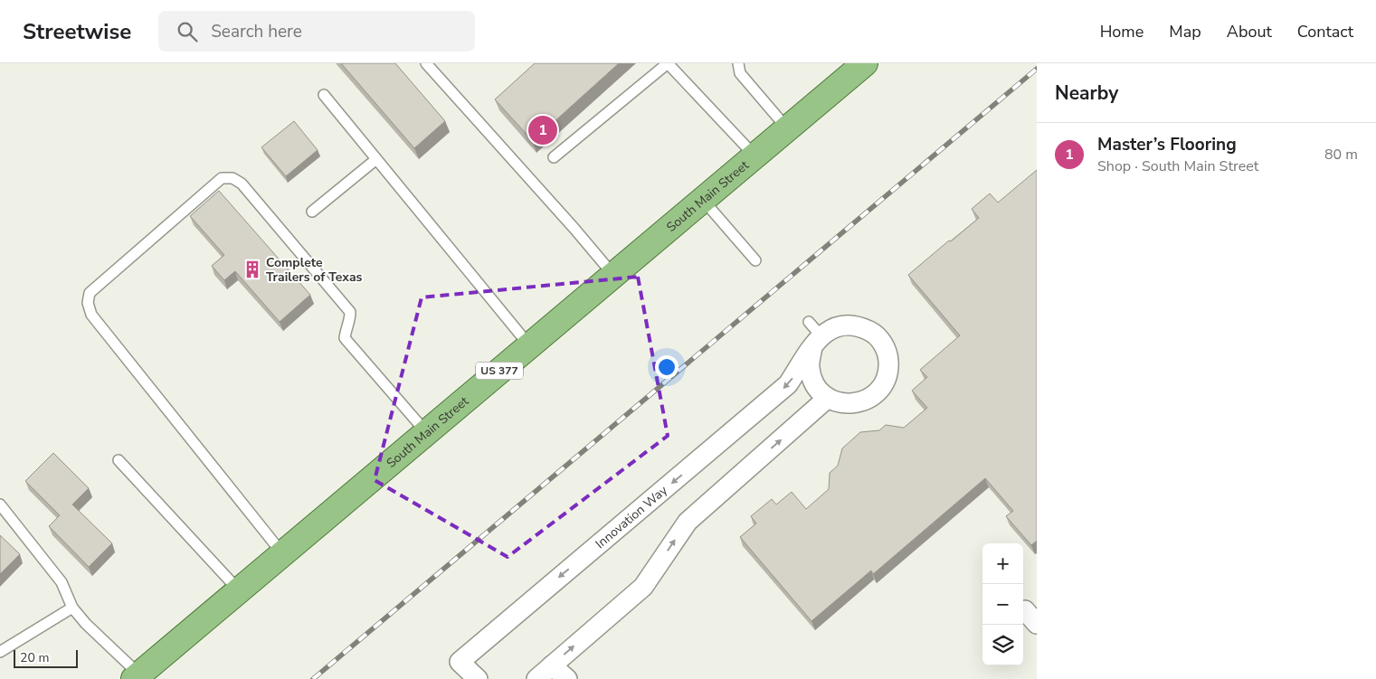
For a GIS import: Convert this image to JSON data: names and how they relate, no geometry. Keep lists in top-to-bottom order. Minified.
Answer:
{"streets":{"main road":["South Main Street","US 377"],"street":["Innovation Way"]},"places":{"building":["Complete Trailers of Texas"]},"scale_bar":"20 m","page":{"header":"Streetwise","search":"Search here","nav":["Home","Map","About","Contact"],"heading":"Nearby","pins":"1","list":[{"mark":"1","name":"Master’s Flooring","note":"Shop · South Main Street","value":"80 m"}],"map_buttons":["+","−"],"scale":"20 m"}}
